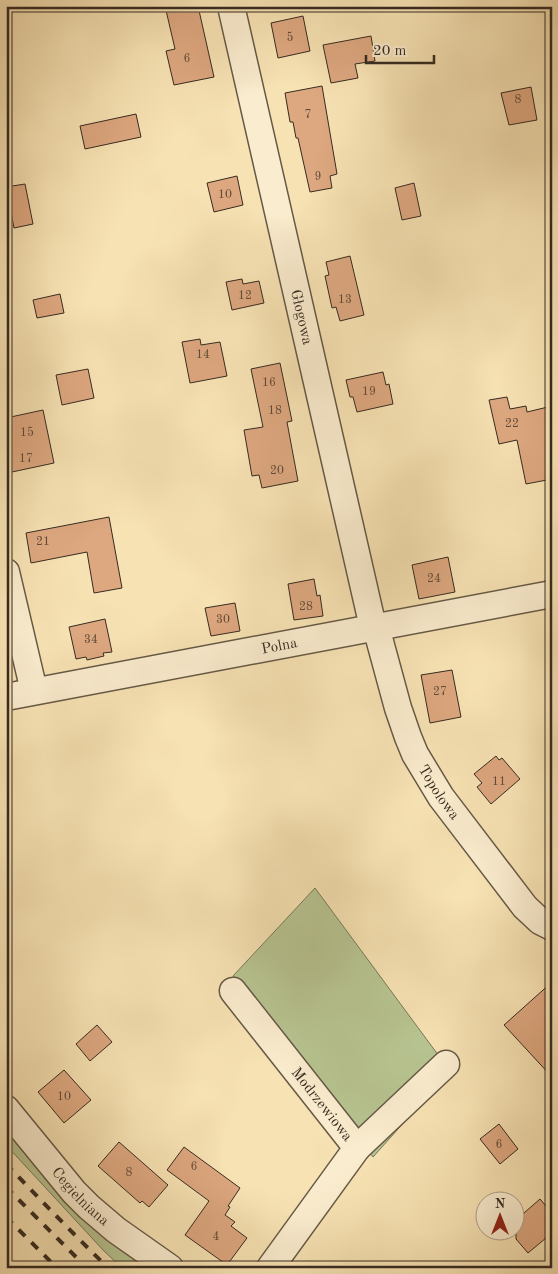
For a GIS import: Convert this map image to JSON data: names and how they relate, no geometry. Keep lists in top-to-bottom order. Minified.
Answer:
{"streets":{"street":["Głogowa","Polna","Topolowa","Modrzewiowa","Cegielniana"]},"crossings":[["Głogowa","Polna"],["Głogowa","Topolowa"],["Polna","Topolowa"]],"house_numbers":["5","6","8","7","9","10","12","13","14","16","19","18","22","15","17","20","21","24","28","30","34","27","11","10","6","6","8","4"],"scale_bar":"20 m","north":"top"}
